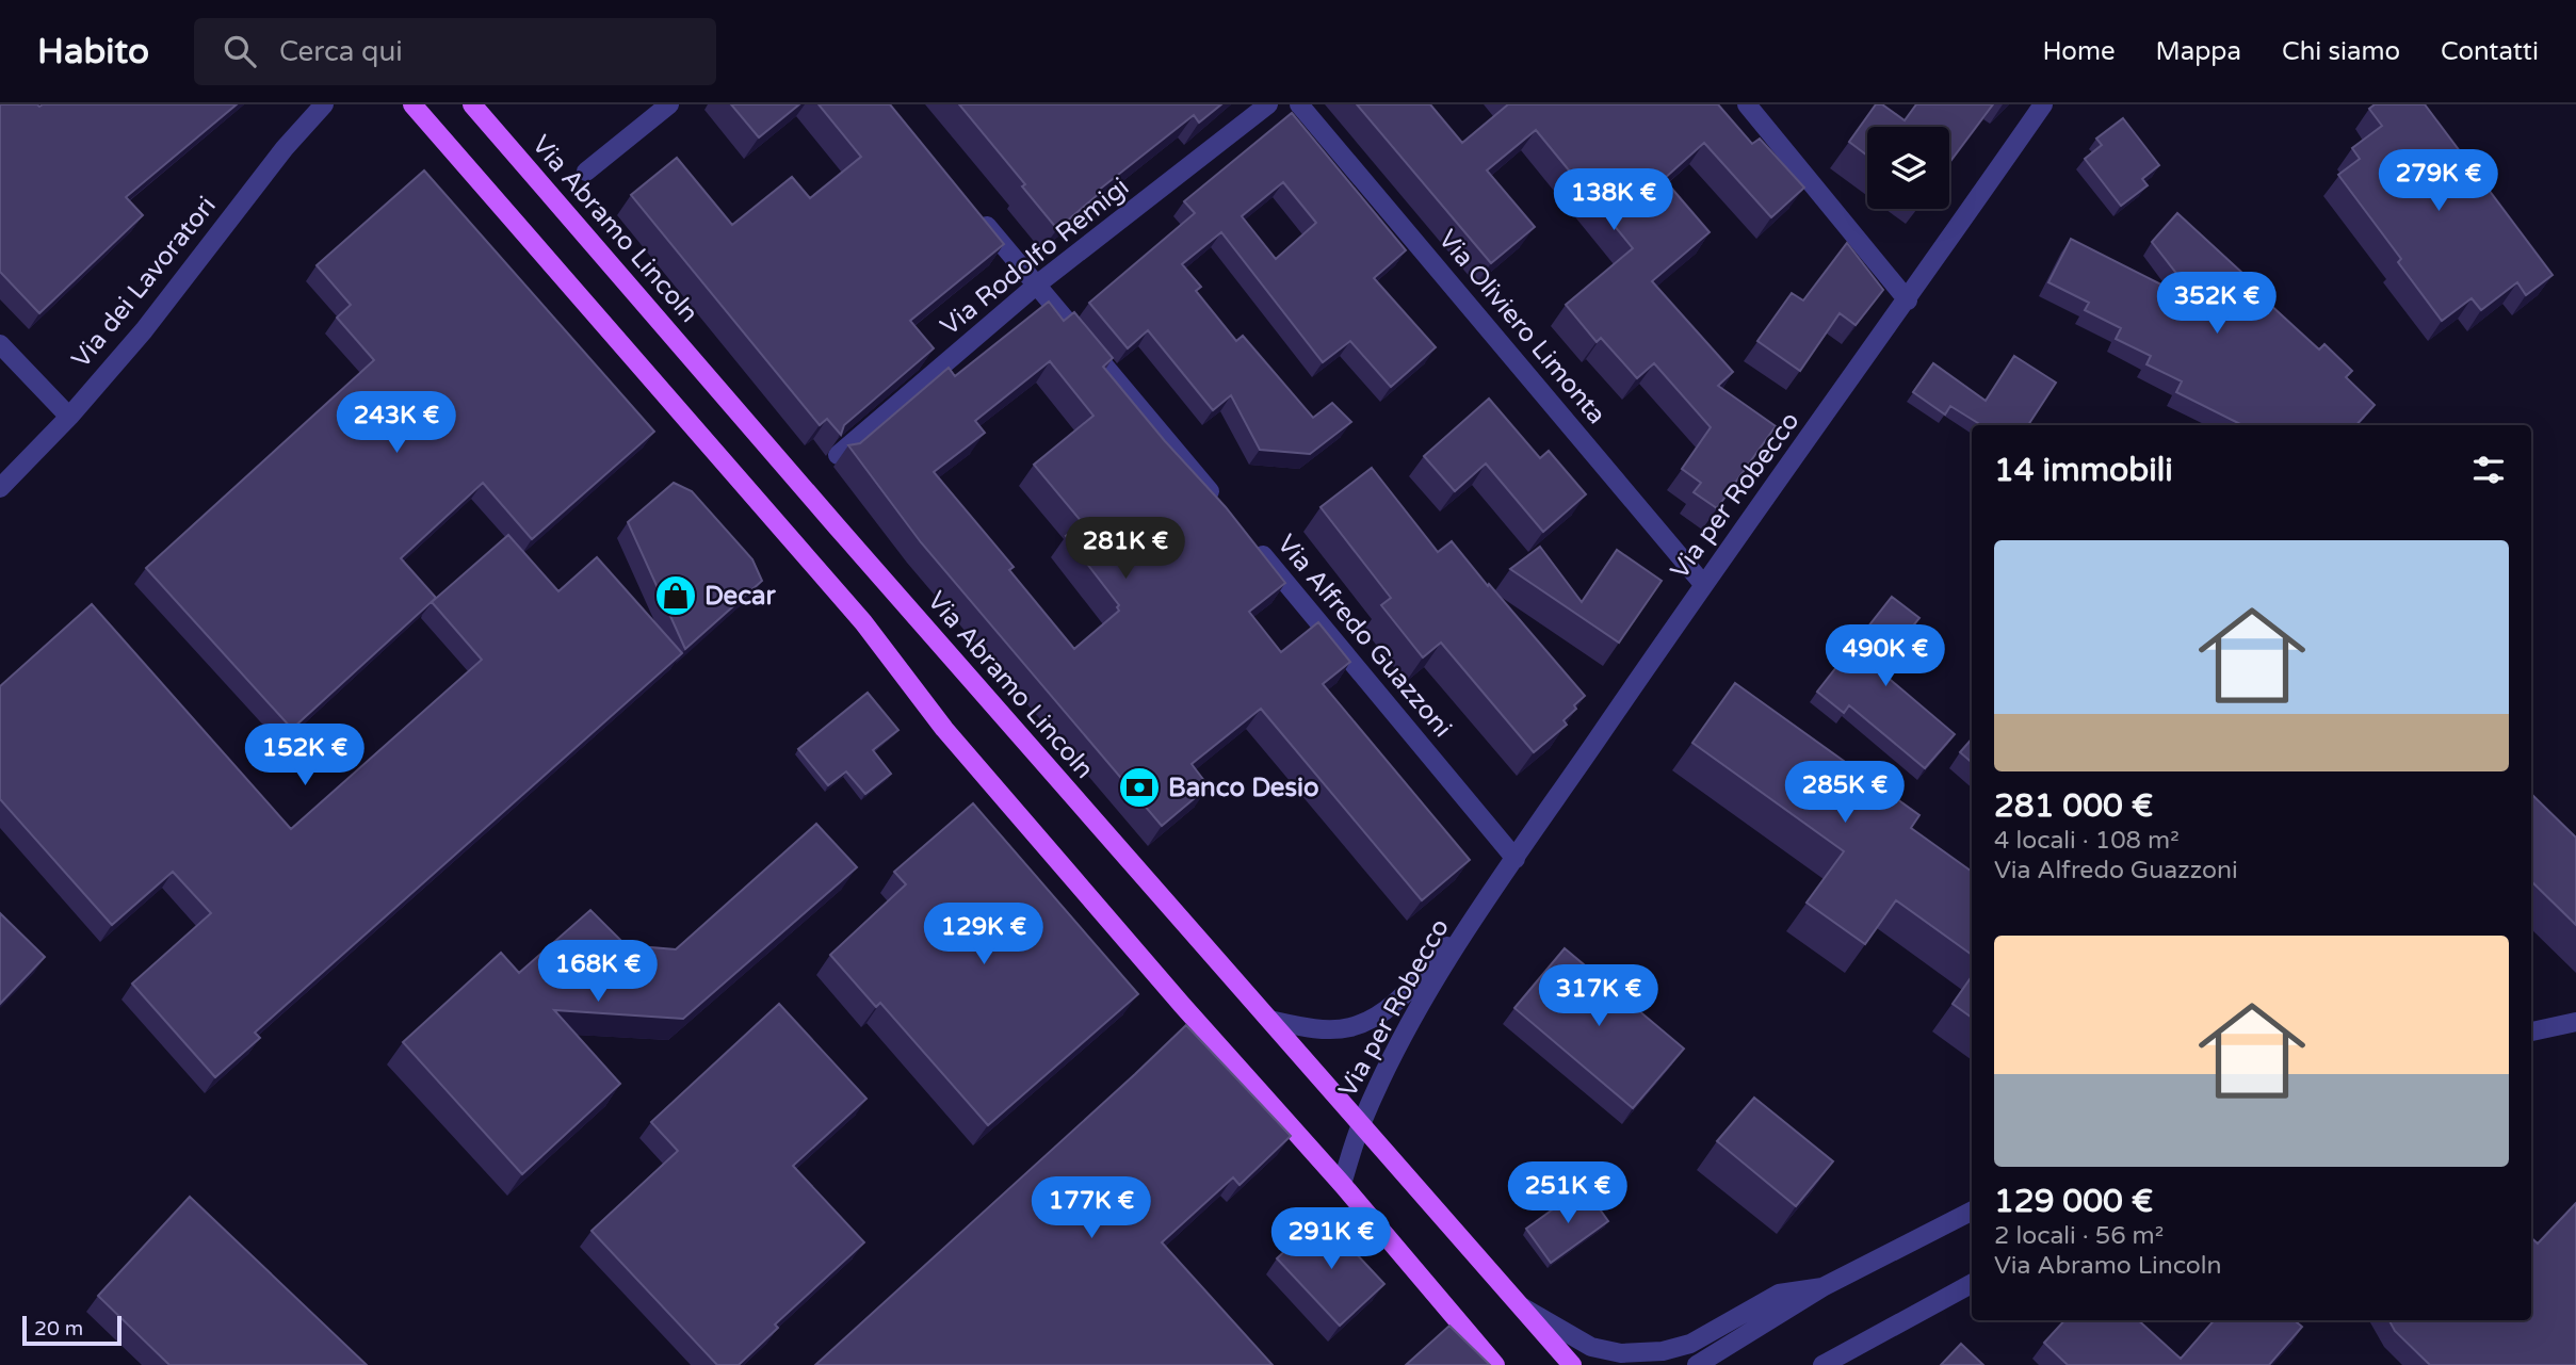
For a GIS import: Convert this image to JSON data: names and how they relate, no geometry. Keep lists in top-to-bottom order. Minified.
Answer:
{"streets":{"main road":["Via Abramo Lincoln"],"street":["Via Rodolfo Remigi","Via dei Lavoratori","Via Oliviero Limonta","Via per Robecco","Via Alfredo Guazzoni"]},"crossings":[["Via Abramo Lincoln","Via per Robecco"],["Via Oliviero Limonta","Via per Robecco"],["Via per Robecco","Via Alfredo Guazzoni"]],"places":{"shop":["Decar"],"bank":["Banco Desio"]},"scale_bar":"20 m","page":{"header":"Habito","search":"Cerca qui","nav":["Home","Mappa","Chi siamo","Contatti"],"price":["279K €","138K €","352K €","243K €","281K €","490K €","152K €","285K €","129K €","168K €","317K €","251K €","177K €","291K €"],"heading":"14 immobili","list":[{"name":"281 000 €","note":"4 locali · 108 m² · Via Alfredo Guazzoni"},{"name":"129 000 €","note":"2 locali · 56 m² · Via Abramo Lincoln"}],"scale":"20 m"}}
